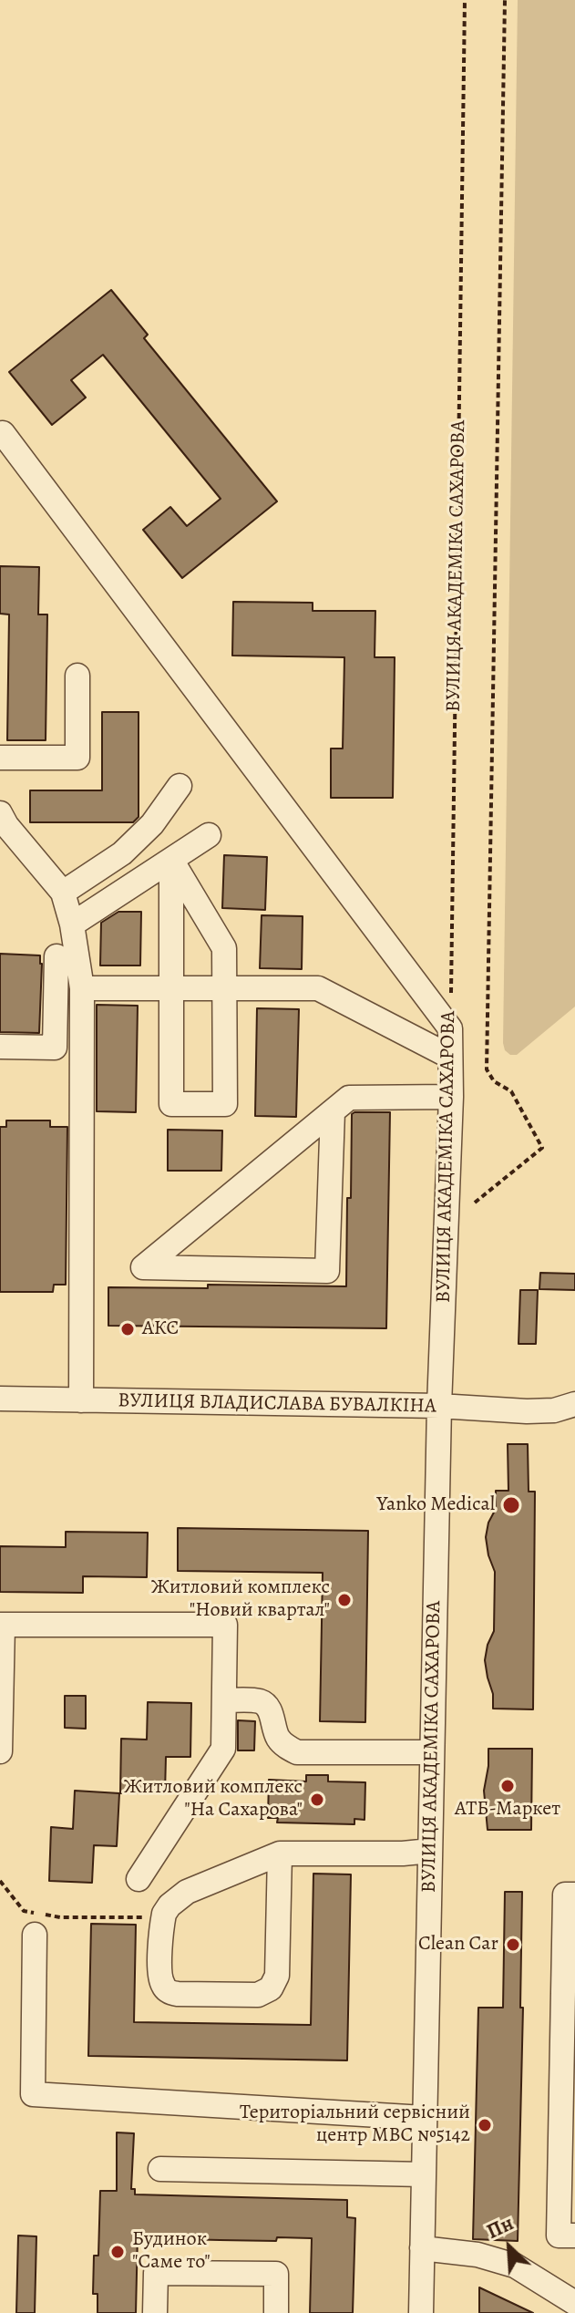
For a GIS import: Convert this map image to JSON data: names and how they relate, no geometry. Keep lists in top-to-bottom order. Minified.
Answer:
{"streets":{"street":["ВУЛИЦЯ АКАДЕМІКА САХАРОВА","ВУЛИЦЯ ВЛАДИСЛАВА БУВАЛКІНА"]},"crossings":[["ВУЛИЦЯ АКАДЕМІКА САХАРОВА","ВУЛИЦЯ ВЛАДИСЛАВА БУВАЛКІНА"]],"places":["АКС","Yanko Medical","Житловий комплекс \"Новий квартал\"","АТБ-Маркет","Житловий комплекс \"На Сахарова\"","Clean Car","Територіальний сервісний центр МВС №5142","Будинок \"Саме то\""],"north":"top left"}
